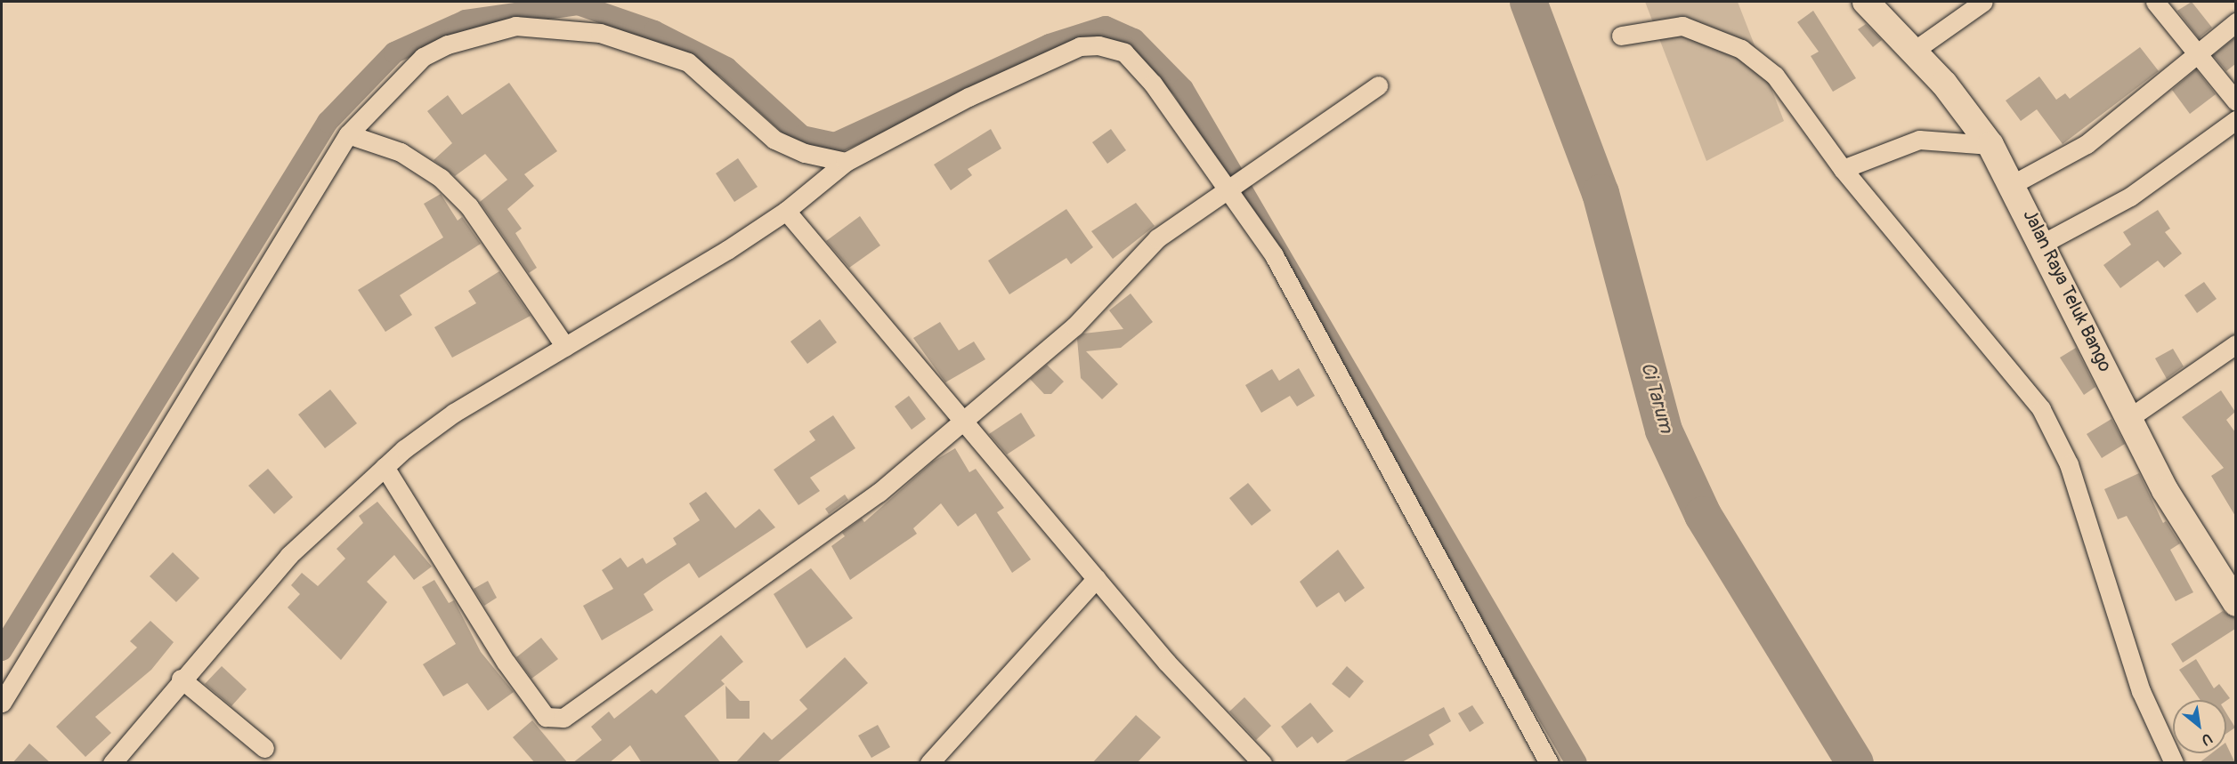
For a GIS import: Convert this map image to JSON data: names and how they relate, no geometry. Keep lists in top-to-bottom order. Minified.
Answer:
{"streets":{"main road":["Jalan Raya Teluk Bango"]},"water":["Ci Tarum"],"north":"bottom right"}
